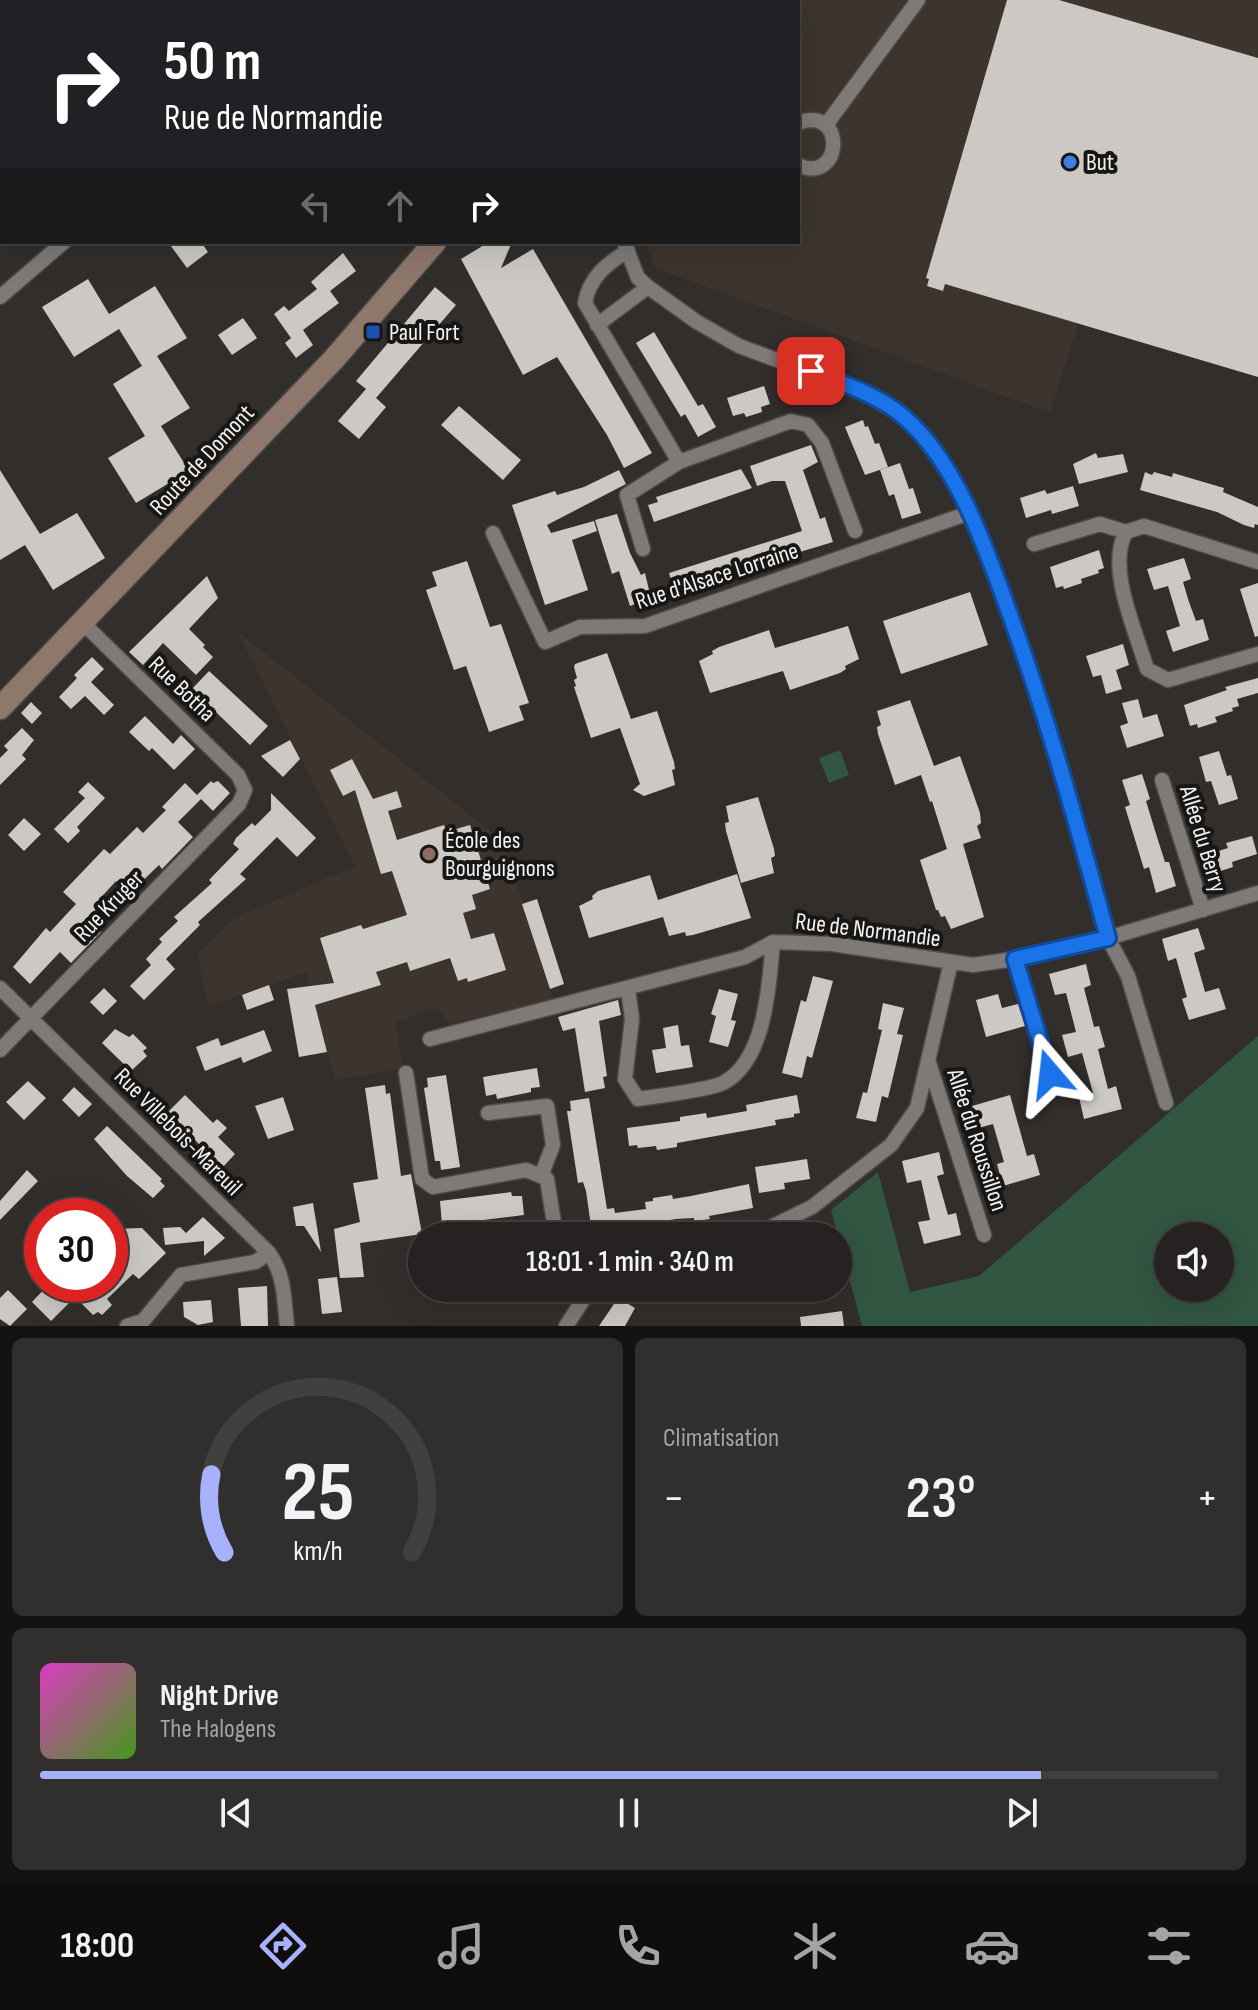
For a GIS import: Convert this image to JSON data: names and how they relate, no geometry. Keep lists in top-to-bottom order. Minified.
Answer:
{"streets":{"main road":["Route de Domont"],"street":["Rue d'Alsace Lorraine","Rue Botha","Allée du Berry","Rue Kruger","Rue de Normandie","Rue Villebois-Mareuil","Allée du Roussillon"]},"crossings":[["Route de Domont","Rue Botha"],["Rue Botha","Rue Kruger"],["Allée du Berry","Rue de Normandie"],["Rue Kruger","Rue Villebois-Mareuil"]],"places":{"other":["But","École des Bourguignons"],"transit":["Paul Fort"]},"page":{"turn":["50 m","Rue de Normandie"],"limit":"30","trip":"18:01 · 1 min · 340 m","tile":"Climatisation","heat":["−","23°","+"],"song":["Night Drive","The Halogens"],"tabs":"18:00","gauge":["25","km/h"]}}
